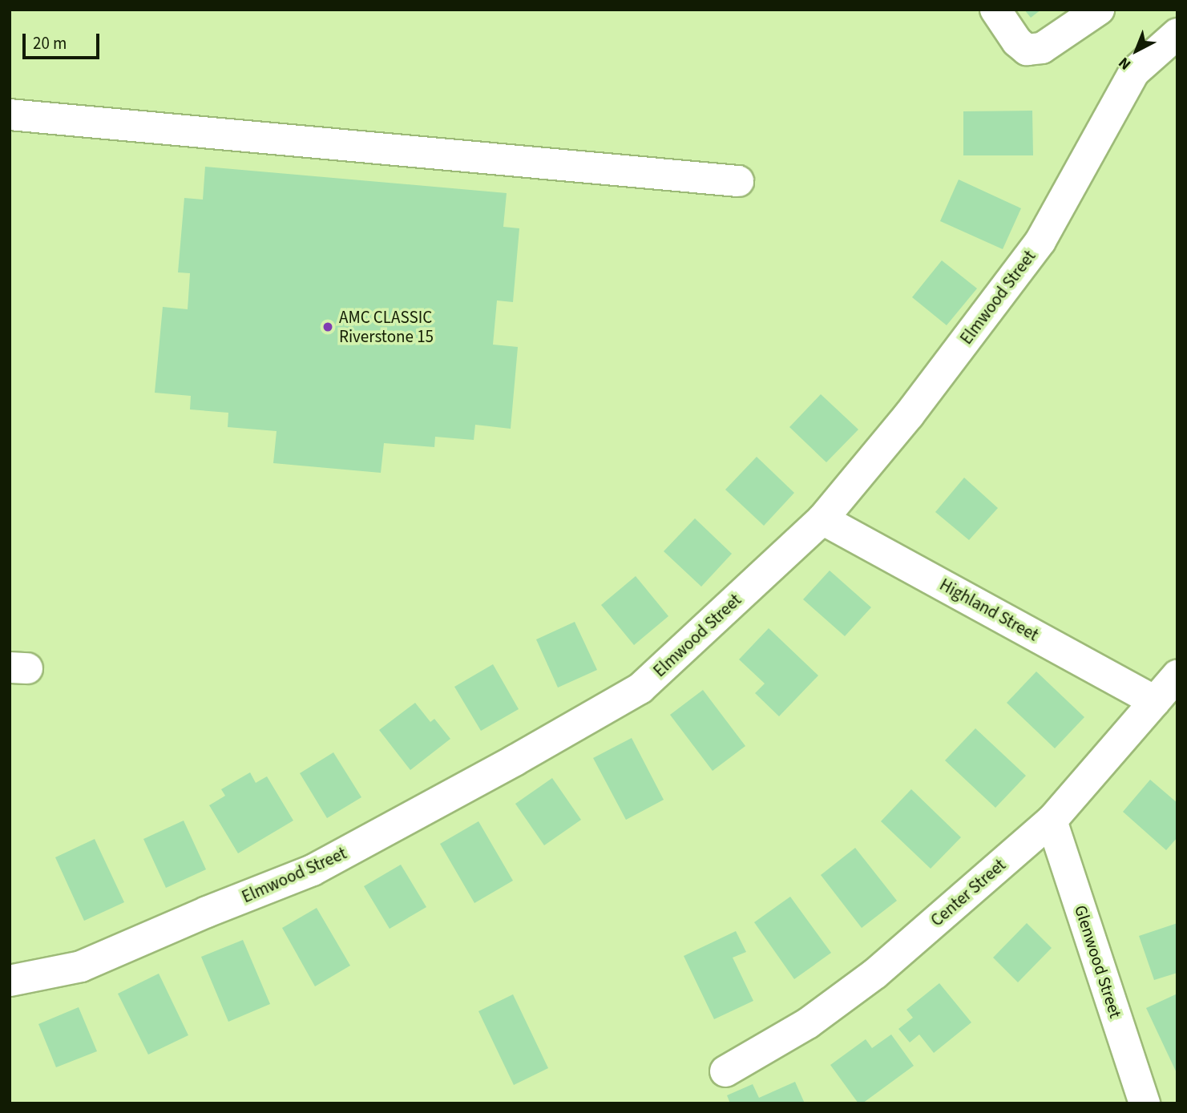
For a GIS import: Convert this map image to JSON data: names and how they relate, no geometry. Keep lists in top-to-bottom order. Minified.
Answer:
{"streets":{"street":["Elmwood Street","Highland Street","Center Street","Glenwood Street"]},"crossings":[["Elmwood Street","Highland Street"],["Highland Street","Center Street"],["Center Street","Glenwood Street"]],"places":["AMC CLASSIC Riverstone 15"],"scale_bar":"20 m","north":"bottom left"}
